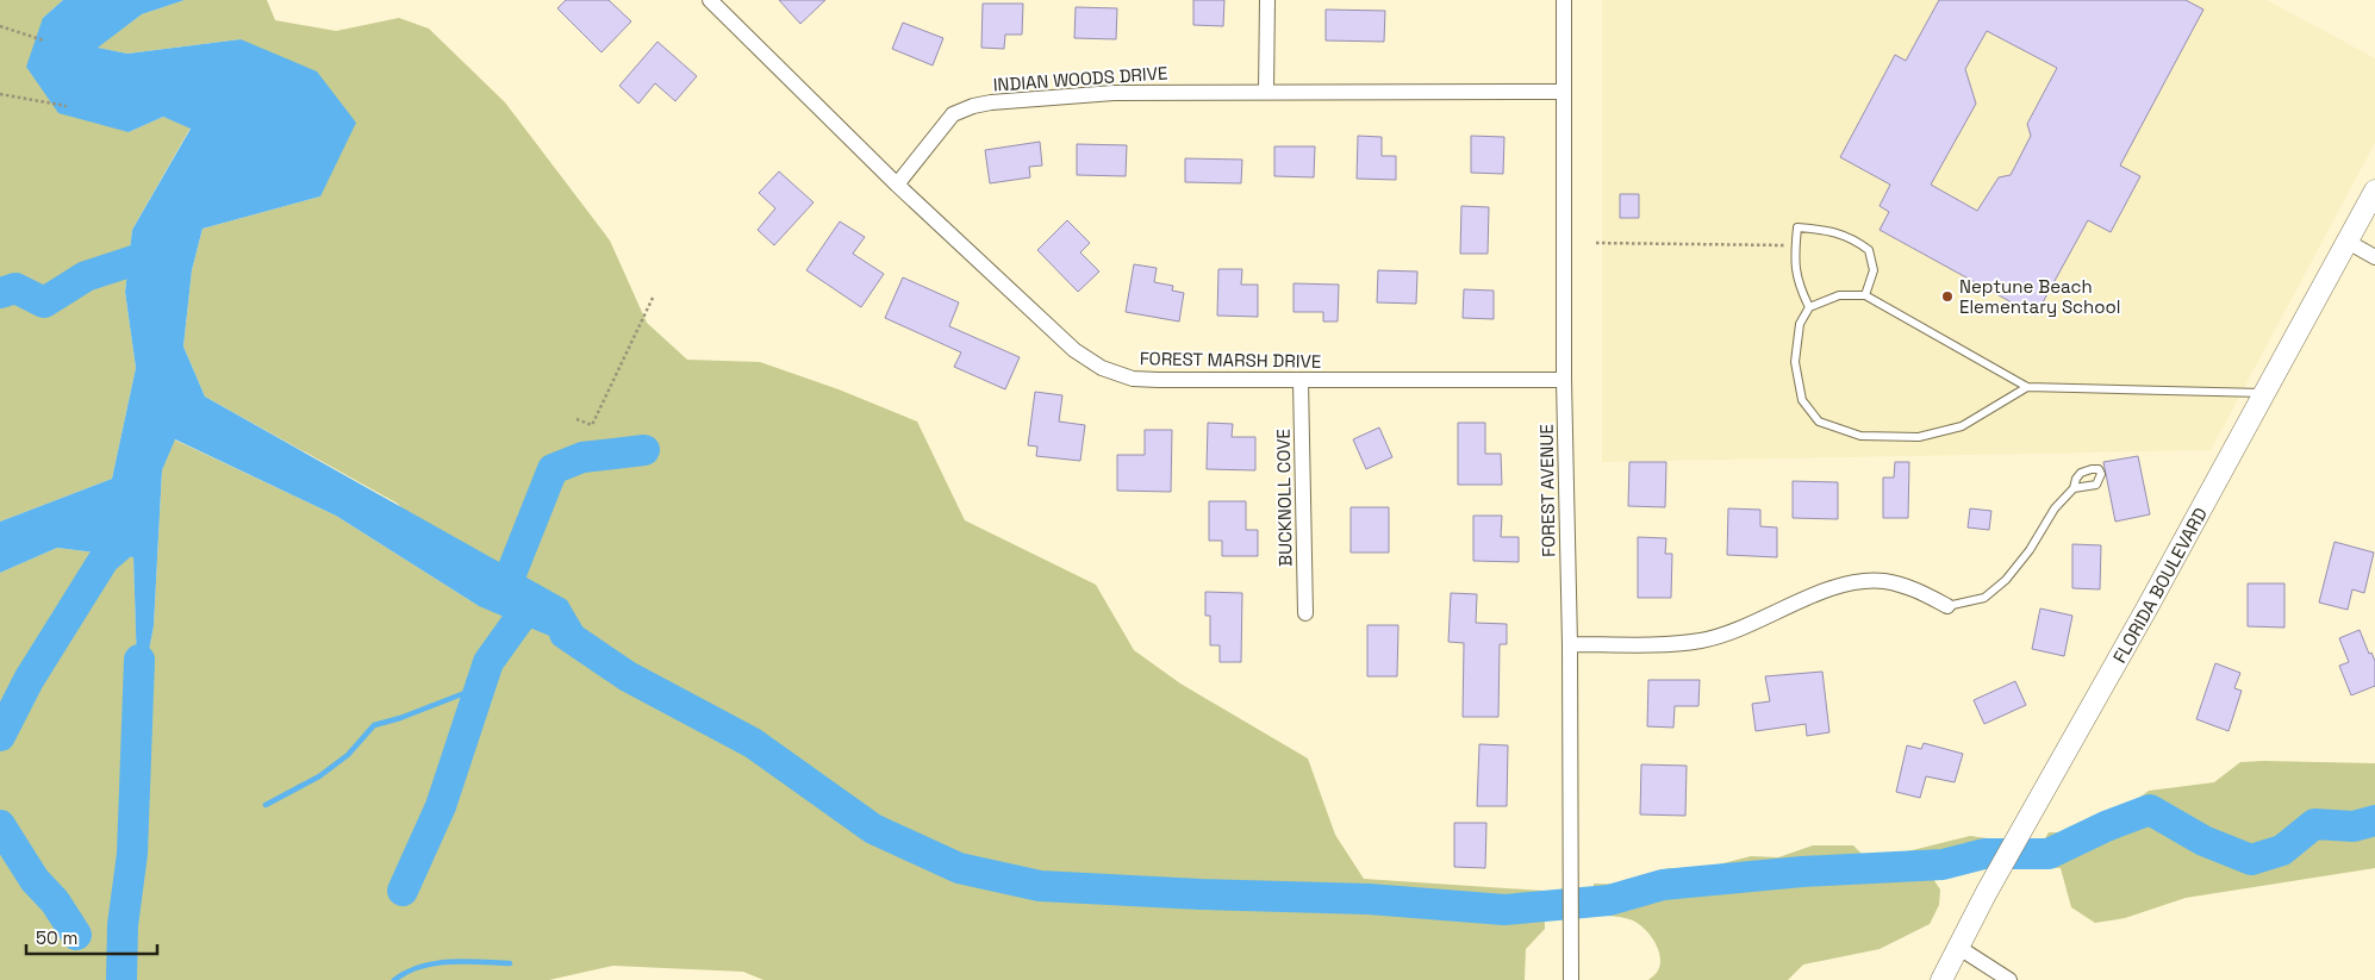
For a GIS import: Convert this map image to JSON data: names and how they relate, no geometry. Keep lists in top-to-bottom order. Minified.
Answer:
{"streets":{"street":["INDIAN WOODS DRIVE","FOREST MARSH DRIVE","FOREST AVENUE","BUCKNOLL COVE","FLORIDA BOULEVARD"]},"crossings":[["INDIAN WOODS DRIVE","FOREST MARSH DRIVE"],["INDIAN WOODS DRIVE","FOREST AVENUE"],["FOREST MARSH DRIVE","FOREST AVENUE"],["FOREST MARSH DRIVE","BUCKNOLL COVE"]],"places":["Neptune Beach Elementary School"],"scale_bar":"50 m"}
